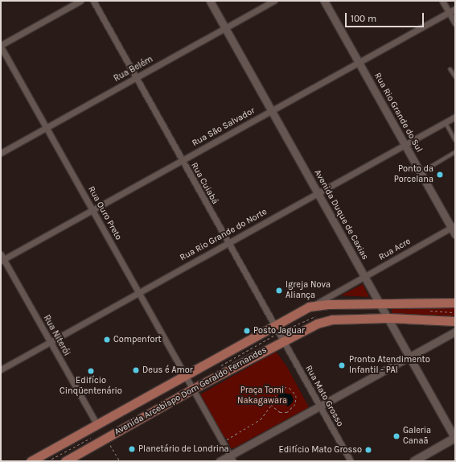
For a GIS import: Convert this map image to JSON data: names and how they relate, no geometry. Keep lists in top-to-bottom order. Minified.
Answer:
{"streets":{"main road":["Avenida Arcebispo Dom Geraldo Fernandes"],"street":["Rua Belém","Rua Rio Grande do Sul","Rua São Salvador","Rua Cuiabá","Rua Ouro Preto","Avenida Duque de Caxias","Rua Rio Grande do Norte","Rua Acre","Rua Niterói","Rua Mato Grosso"]},"crossings":[["Rua Belém","Rua Cuiabá"],["Rua Belém","Rua Ouro Preto"],["Rua Belém","Avenida Duque de Caxias"],["Rua Rio Grande do Sul","Rua São Salvador"],["Rua Rio Grande do Sul","Rua Rio Grande do Norte"],["Rua Rio Grande do Sul","Rua Acre"],["Rua São Salvador","Rua Cuiabá"],["Rua São Salvador","Rua Ouro Preto"],["Rua São Salvador","Avenida Duque de Caxias"],["Rua São Salvador","Rua Niterói"],["Rua Cuiabá","Rua Rio Grande do Norte"],["Rua Cuiabá","Avenida Arcebispo Dom Geraldo Fernandes"],["Rua Cuiabá","Rua Mato Grosso"],["Rua Ouro Preto","Rua Rio Grande do Norte"],["Rua Ouro Preto","Avenida Arcebispo Dom Geraldo Fernandes"],["Avenida Duque de Caxias","Rua Rio Grande do Norte"],["Avenida Duque de Caxias","Rua Acre"],["Avenida Duque de Caxias","Avenida Arcebispo Dom Geraldo Fernandes"],["Rua Rio Grande do Norte","Rua Niterói"],["Rua Acre","Avenida Arcebispo Dom Geraldo Fernandes"],["Rua Niterói","Avenida Arcebispo Dom Geraldo Fernandes"],["Avenida Arcebispo Dom Geraldo Fernandes","Rua Mato Grosso"]],"parks":["Praça Tomi Nakagawara"],"places":["Ponto da Porcelana","Igreja Nova Aliança","Posto Jaguar","Compenfort","Pronto Atendimento Infantil - PAI","Deus é Amor","Edifício Cinqüentenário","Galeria Canaã","Planetário de Londrina","Edifício Mato Grosso"],"scale_bar":"100 m"}
